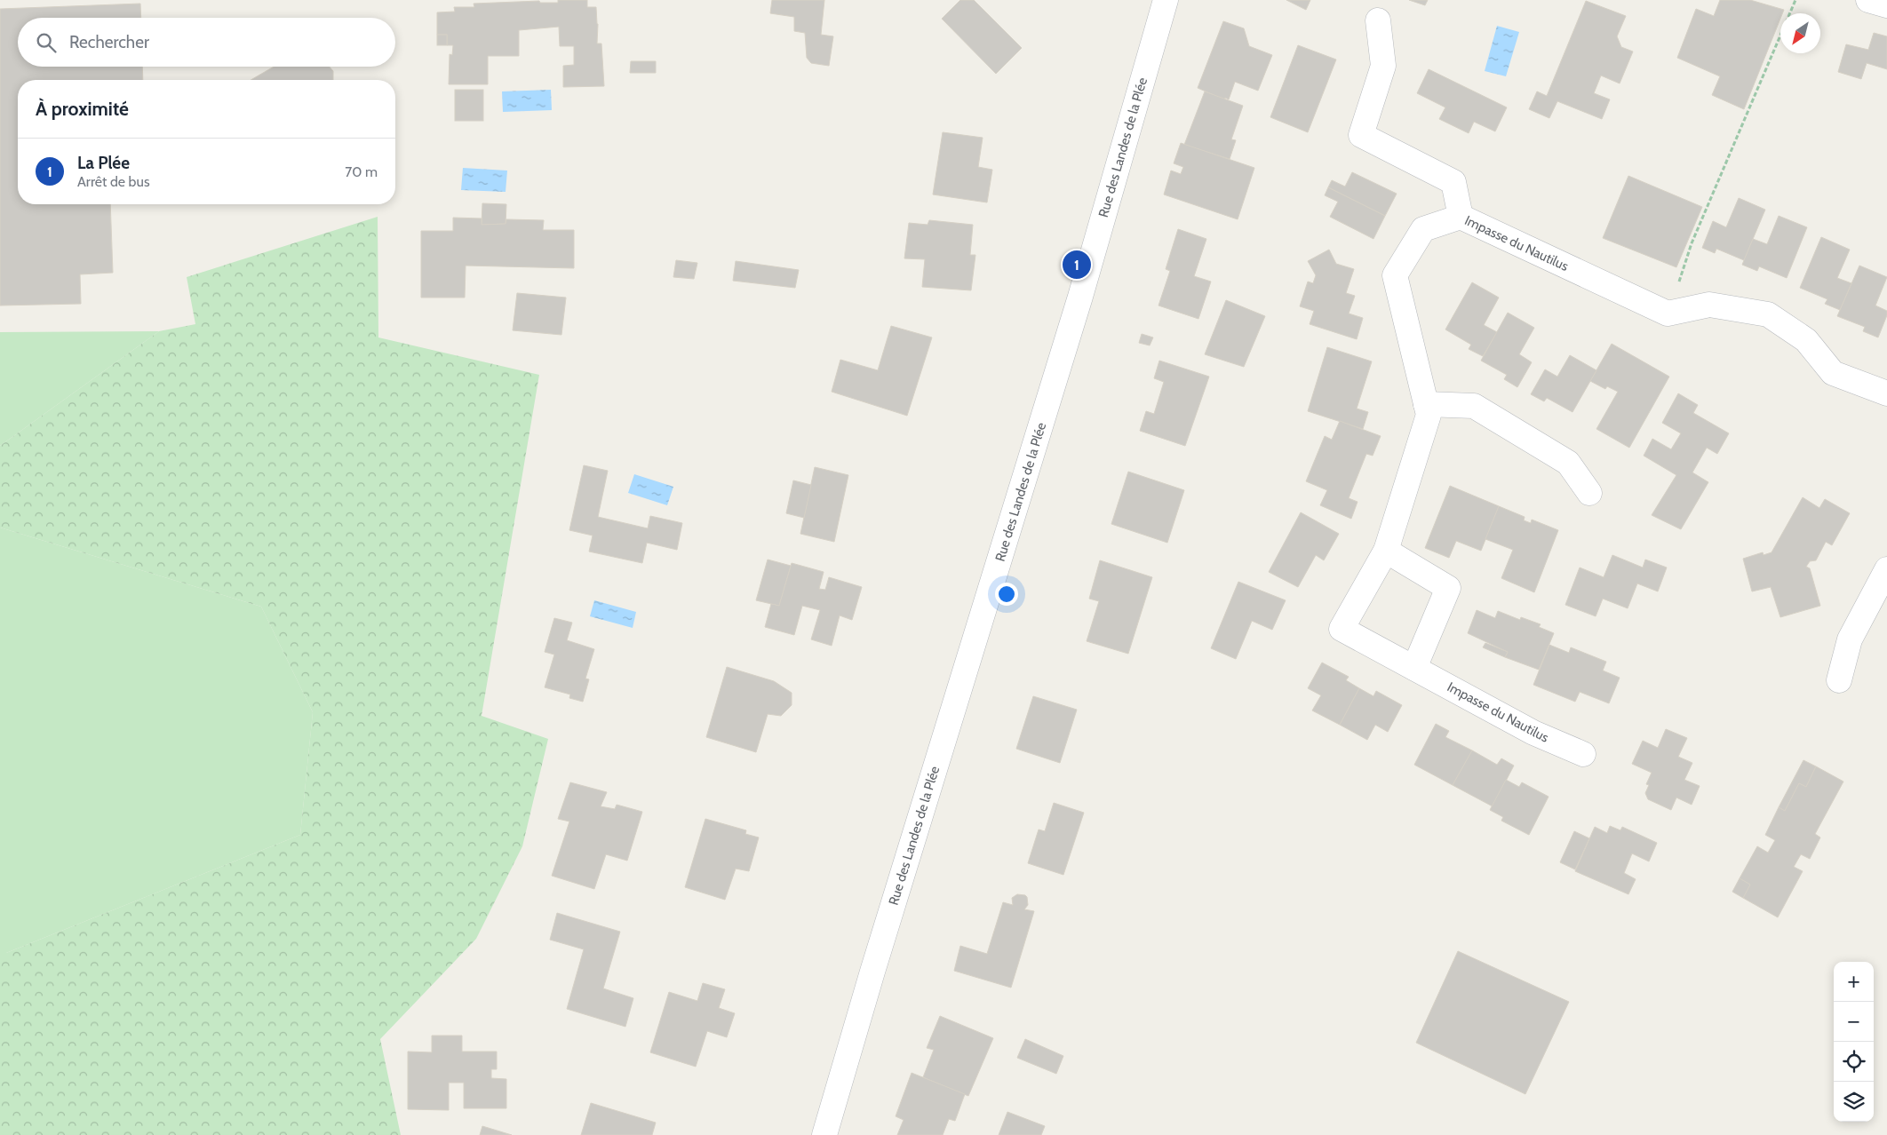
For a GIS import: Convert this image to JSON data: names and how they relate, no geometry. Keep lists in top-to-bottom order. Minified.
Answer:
{"streets":{"street":["Rue des Landes de la Plée","Impasse du Nautilus"]},"north":"bottom left","page":{"search":"Rechercher","heading":"À proximité","list":[{"mark":"1","name":"La Plée","note":"Arrêt de bus","value":"70 m"}],"pins":"1","map_buttons":["+","−"]}}
